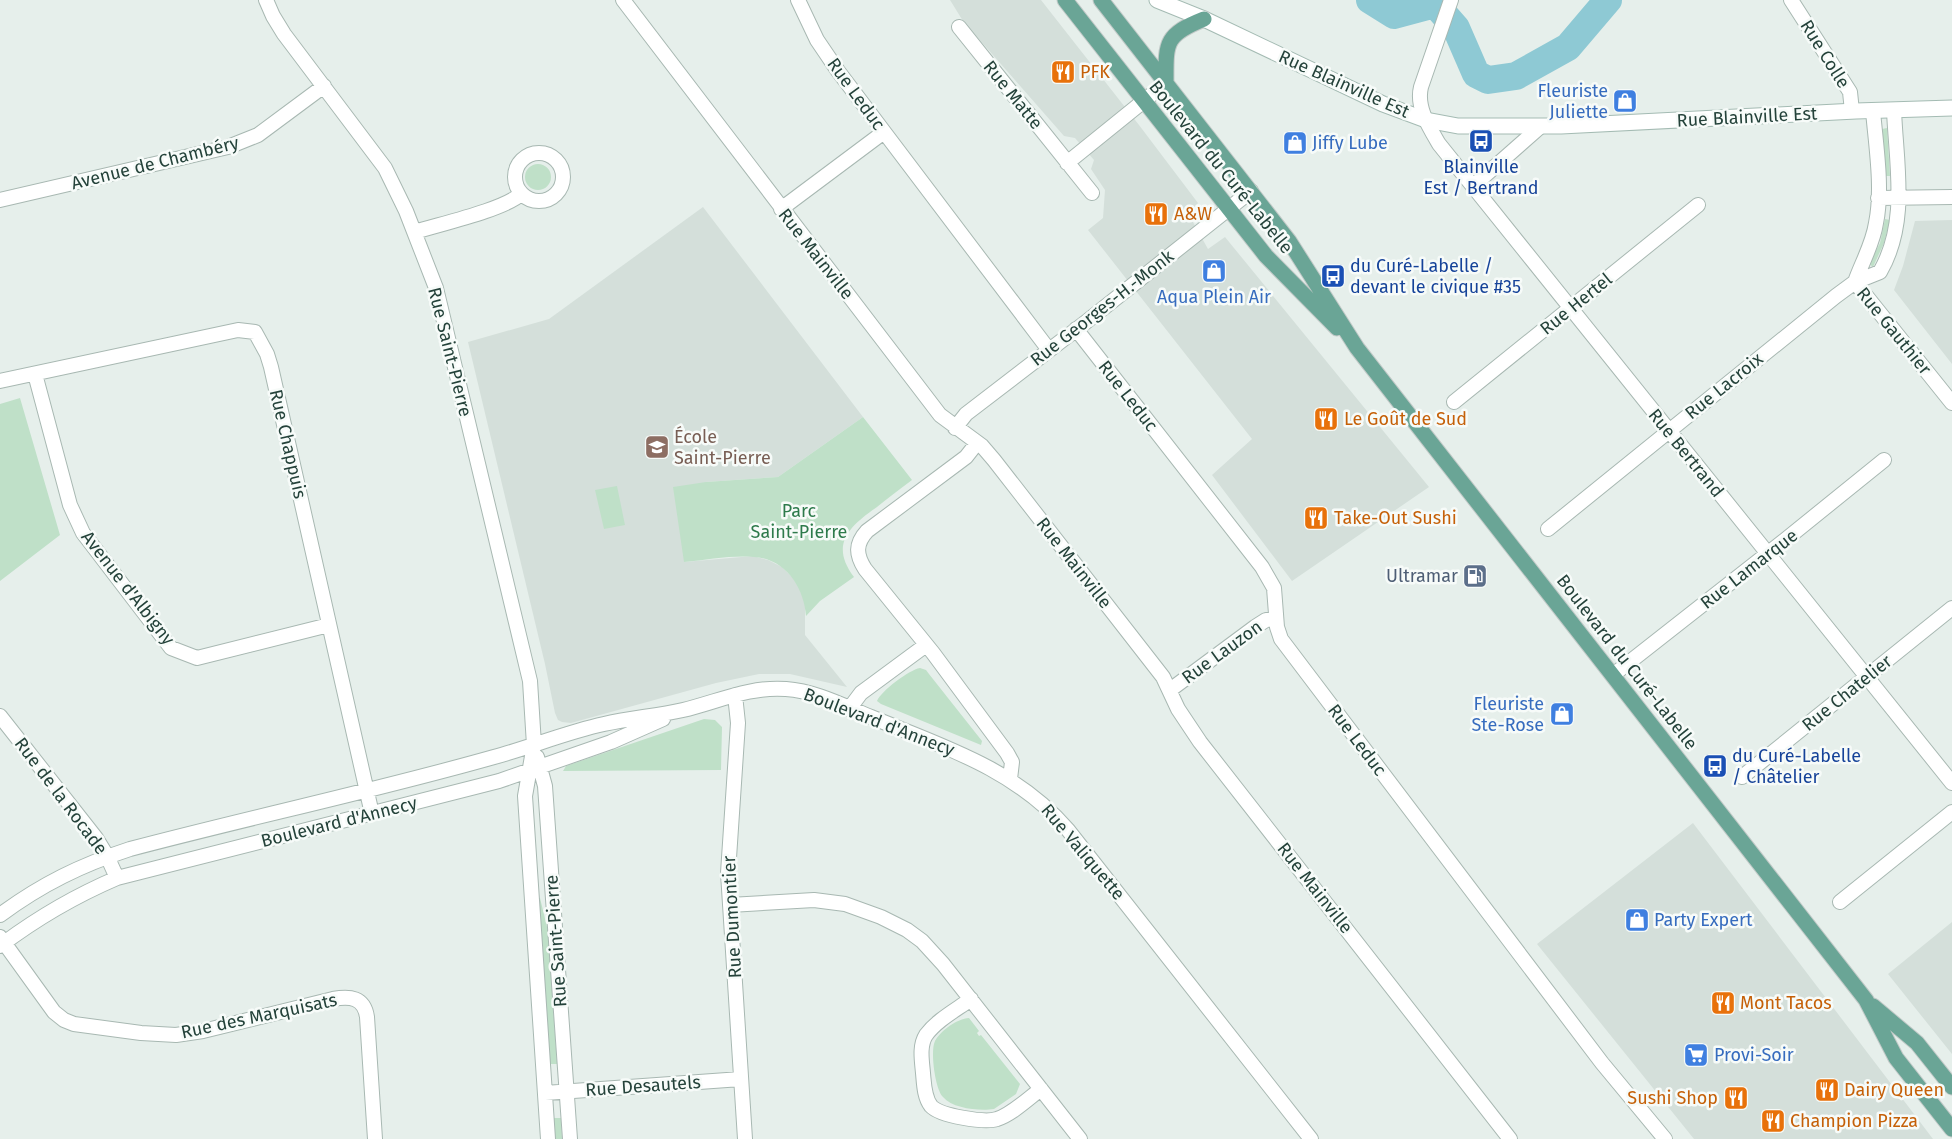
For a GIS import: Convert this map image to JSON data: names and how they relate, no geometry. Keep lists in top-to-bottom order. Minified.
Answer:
{"streets":{"main road":["Boulevard du Curé-Labelle"],"street":["Rue Colle","Rue Blainville Est","Rue Leduc","Rue Matte","Avenue de Chambéry","Rue Mainville","Rue Hertel","Rue Georges-H.-Monk","Rue Gauthier","Rue Saint-Pierre","Rue Lacroix","Rue Chappuis","Rue Bertrand","Rue Lamarque","Avenue d'Albigny","Rue Lauzon","Rue Chatelier","Boulevard d'Annecy","Rue de la Rocade","Rue Valiquette","Rue Dumontier","Rue des Marquisats","Rue Desautels"]},"crossings":[["Rue Colle","Rue Blainville Est"],["Rue Blainville Est","Rue Lacroix"],["Rue Blainville Est","Rue Bertrand"],["Rue Leduc","Rue Georges-H.-Monk"],["Rue Leduc","Rue Lauzon"],["Avenue de Chambéry","Rue Saint-Pierre"],["Boulevard du Curé-Labelle","Rue Georges-H.-Monk"],["Boulevard du Curé-Labelle","Rue Lamarque"],["Rue Mainville","Rue Georges-H.-Monk"],["Rue Mainville","Rue Lauzon"],["Rue Hertel","Rue Bertrand"],["Rue Gauthier","Rue Lacroix"],["Rue Saint-Pierre","Boulevard d'Annecy"],["Rue Saint-Pierre","Rue Desautels"],["Rue Lacroix","Rue Bertrand"],["Rue Chappuis","Avenue d'Albigny"],["Rue Chappuis","Boulevard d'Annecy"],["Rue Bertrand","Rue Lamarque"],["Rue Bertrand","Rue Chatelier"],["Boulevard d'Annecy","Rue de la Rocade"],["Boulevard d'Annecy","Rue Valiquette"],["Boulevard d'Annecy","Rue Dumontier"],["Boulevard d'Annecy","Rue des Marquisats"],["Rue Dumontier","Rue Desautels"]],"parks":["Parc Saint-Pierre"],"places":{"restaurant":["PFK","A&W","Le Goût de Sud","Take-Out Sushi","Mont Tacos","Dairy Queen","Sushi Shop","Champion Pizza"],"shop":["Fleuriste Juliette","Jiffy Lube","Aqua Plein Air","Fleuriste Ste-Rose","Party Expert"],"bus stop":["Blainville Est / Bertrand","du Curé-Labelle / devant le civique #35","du Curé-Labelle / Châtelier"],"school or university":["École Saint-Pierre"],"fuel station":["Ultramar"],"supermarket":["Provi-Soir"]}}
